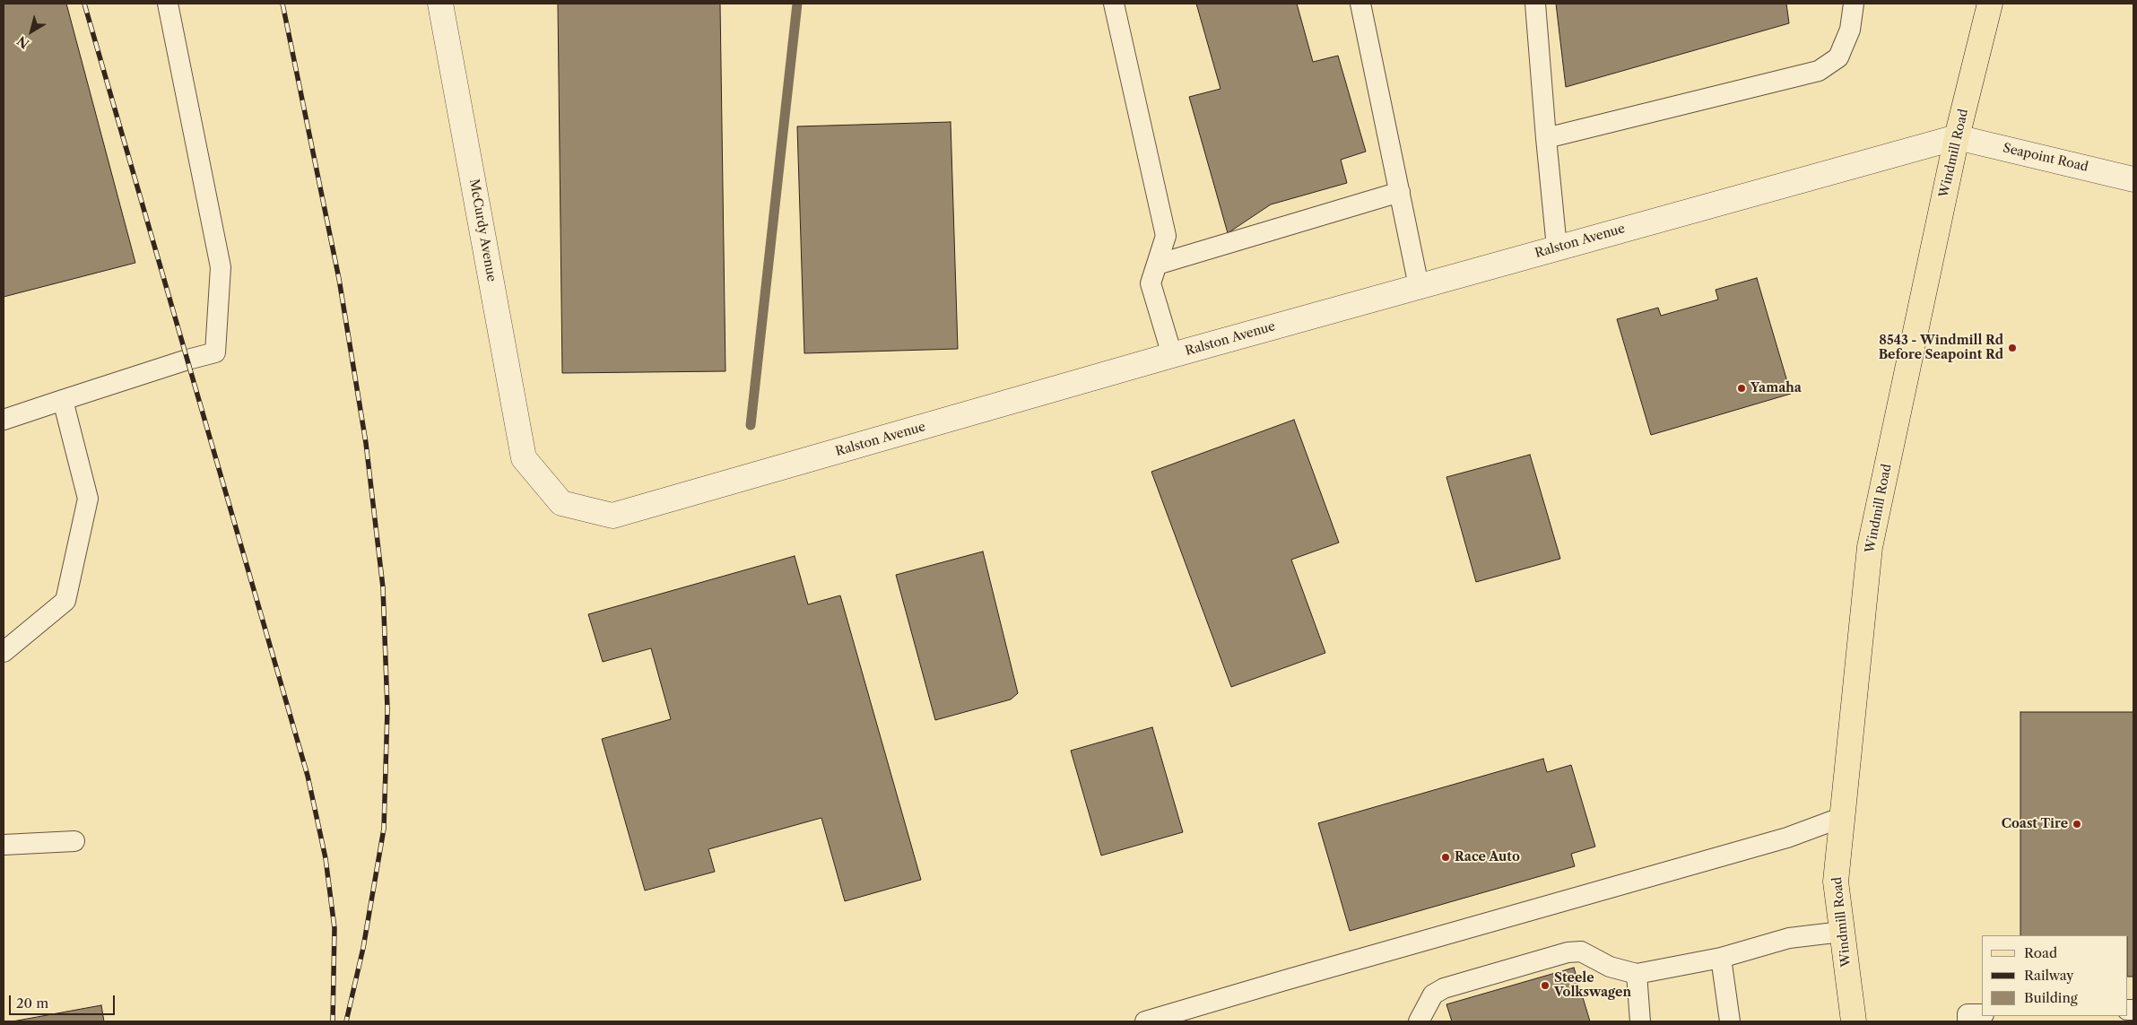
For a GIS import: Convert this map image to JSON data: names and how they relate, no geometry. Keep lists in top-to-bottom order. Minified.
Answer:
{"streets":{"main road":["Windmill Road"],"street":["Seapoint Road","McCurdy Avenue","Ralston Avenue"]},"crossings":[["Windmill Road","Seapoint Road"],["Windmill Road","Ralston Avenue"],["Seapoint Road","Ralston Avenue"],["McCurdy Avenue","Ralston Avenue"]],"places":["8543 - Windmill Rd Before Seapoint Rd","Yamaha","Coast Tire","Race Auto","Steele Volkswagen"],"legend":["Road","Railway","Building"],"scale_bar":"20 m","north":"bottom left"}
